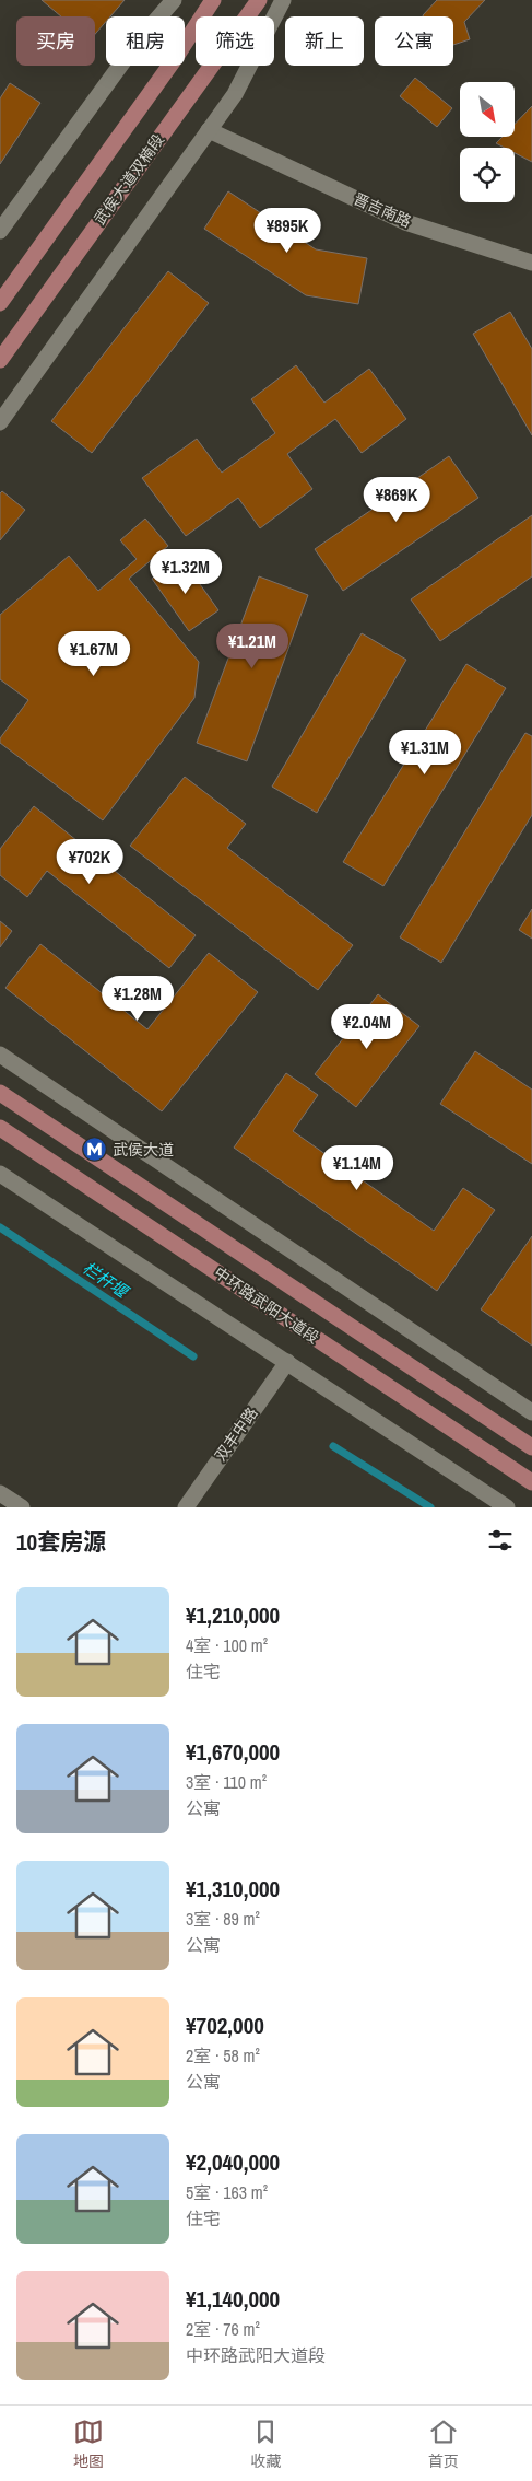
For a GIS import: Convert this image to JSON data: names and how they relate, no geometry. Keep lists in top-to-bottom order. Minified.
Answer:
{"streets":{"main road":["武侯大道双楠段","晋吉南路","中环路武阳大道段","双丰中路"]},"water":["栏杆堰"],"places":{"metro station":["武侯大道"]},"north":"bottom right","page":{"chip":["买房","租房","筛选","新上","公寓"],"price":["¥895K","¥869K","¥1.32M","¥1.21M","¥1.67M","¥1.31M","¥702K","¥1.28M","¥2.04M","¥1.14M"],"heading":"10套房源","list":[{"name":"¥1,210,000","note":"4室 · 100 m² · 住宅"},{"name":"¥1,670,000","note":"3室 · 110 m² · 公寓"},{"name":"¥1,310,000","note":"3室 · 89 m² · 公寓"},{"name":"¥702,000","note":"2室 · 58 m² · 公寓"},{"name":"¥2,040,000","note":"5室 · 163 m² · 住宅"},{"name":"¥1,140,000","note":"2室 · 76 m² · 中环路武阳大道段"}],"tabs":["地图","收藏","首页"]}}
